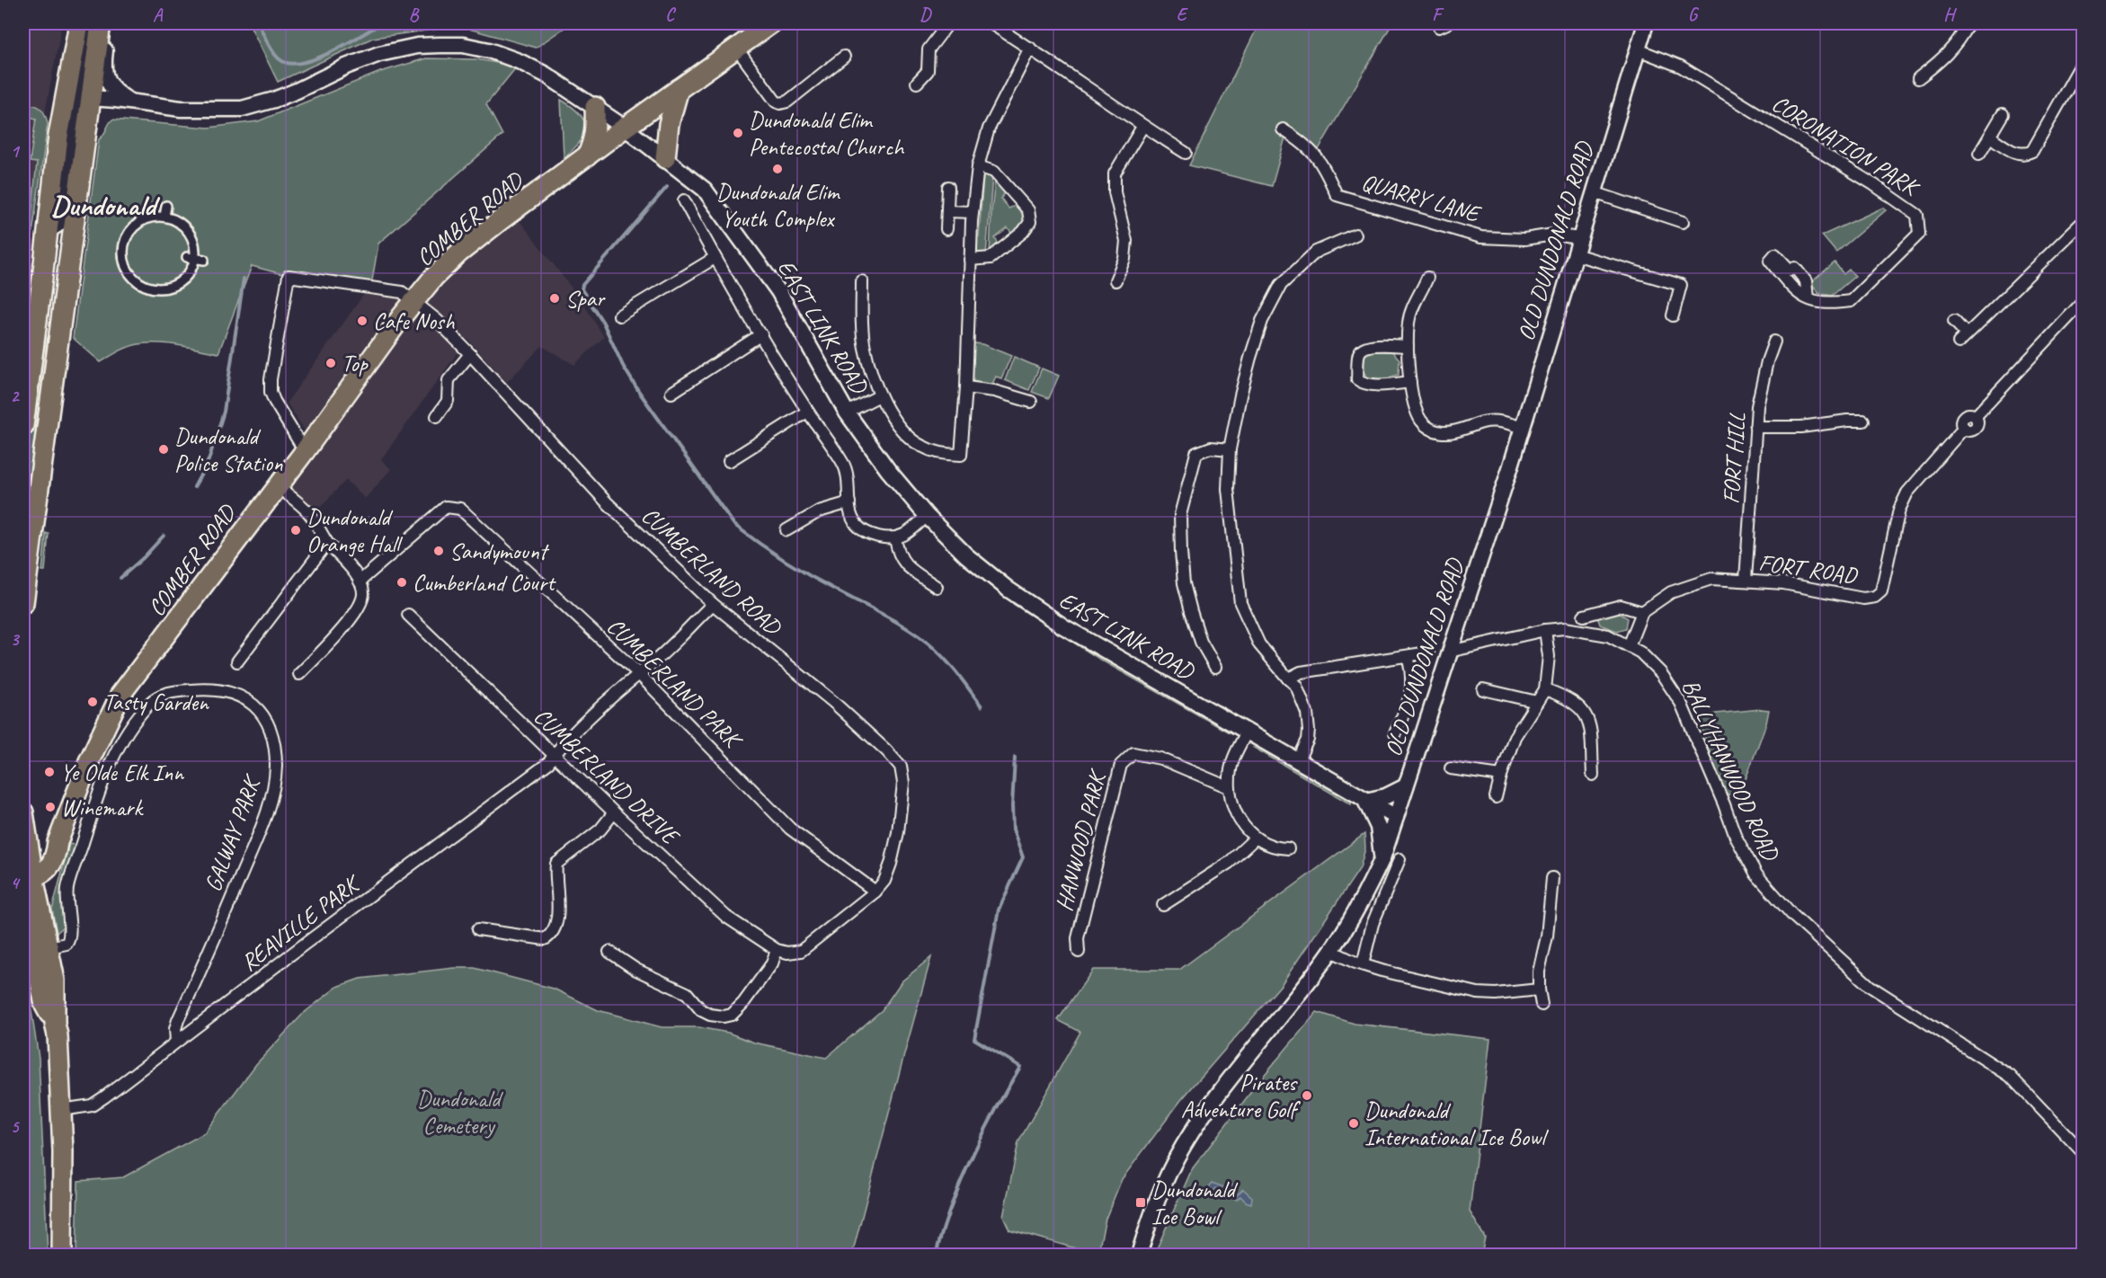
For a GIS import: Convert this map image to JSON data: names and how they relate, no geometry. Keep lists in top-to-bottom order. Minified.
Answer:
{"streets":{"highway":["COMBER ROAD"],"street":["CORONATION PARK","QUARRY LANE","OLD DUNDONALD ROAD","EAST LINK ROAD","FORT HILL","FORT ROAD","CUMBERLAND ROAD","CUMBERLAND PARK","BALLYHANWOOD ROAD","CUMBERLAND DRIVE","GALWAY PARK","HANWOOD PARK","REAVILLE PARK"]},"crossings":[["CORONATION PARK","OLD DUNDONALD ROAD"],["QUARRY LANE","OLD DUNDONALD ROAD"],["COMBER ROAD","EAST LINK ROAD"],["COMBER ROAD","CUMBERLAND ROAD"],["OLD DUNDONALD ROAD","EAST LINK ROAD"],["OLD DUNDONALD ROAD","BALLYHANWOOD ROAD"],["FORT HILL","FORT ROAD"],["CUMBERLAND ROAD","CUMBERLAND PARK"],["CUMBERLAND ROAD","REAVILLE PARK"],["CUMBERLAND PARK","REAVILLE PARK"],["CUMBERLAND DRIVE","REAVILLE PARK"],["GALWAY PARK","REAVILLE PARK"]],"districts":["Dundonald"],"parks":["Dundonald Cemetery"],"places":{"other":["Dundonald Elim Pentecostal Church","Dundonald Elim Youth Complex","Spar","Cafe Nosh","Top","Dundonald Police Station","Dundonald Orange Hall","Sandymount","Cumberland Court","Tasty Garden","Ye Olde Elk Inn","Winemark","Pirates Adventure Golf","Dundonald International Ice Bowl"],"transit":["Dundonald Ice Bowl"]},"grid":{"columns":["A","B","C","D","E","F","G","H"],"rows":["1","2","3","4","5"]}}
